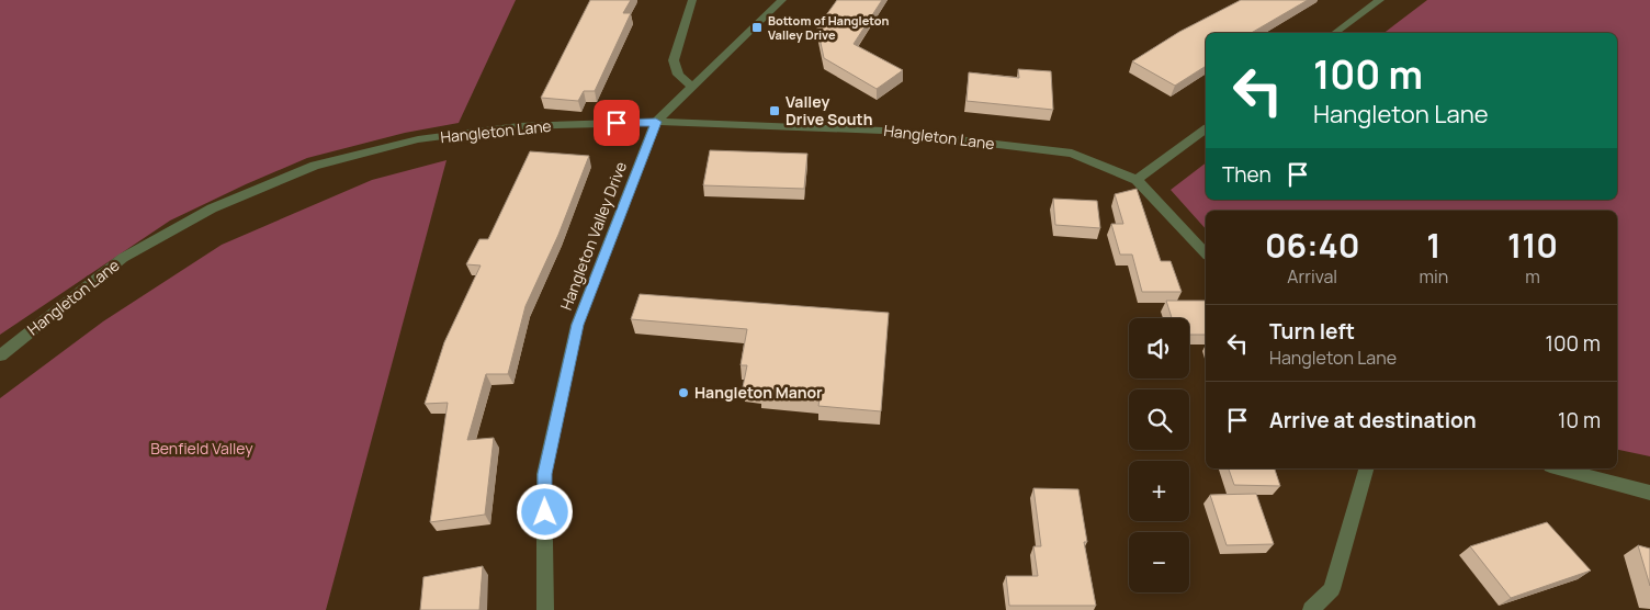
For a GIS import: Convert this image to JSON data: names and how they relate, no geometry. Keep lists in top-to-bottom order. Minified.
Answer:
{"streets":{"street":["Hangleton Lane","Hangleton Valley Drive"]},"crossings":[["Hangleton Lane","Hangleton Valley Drive"]],"parks":["Benfield Valley"],"places":{"transit":["Bottom of Hangleton Valley Drive","Valley Drive South"],"other":["Hangleton Manor"]},"page":{"turn":["100 m","Hangleton Lane"],"then":"Then","eta":["06:40","Arrival","1","min","110","m"],"list":[{"name":"Turn left","note":"Hangleton Lane","value":"100 m"},{"name":"Arrive at destination","value":"10 m"}],"map_buttons":["+","−"]}}
